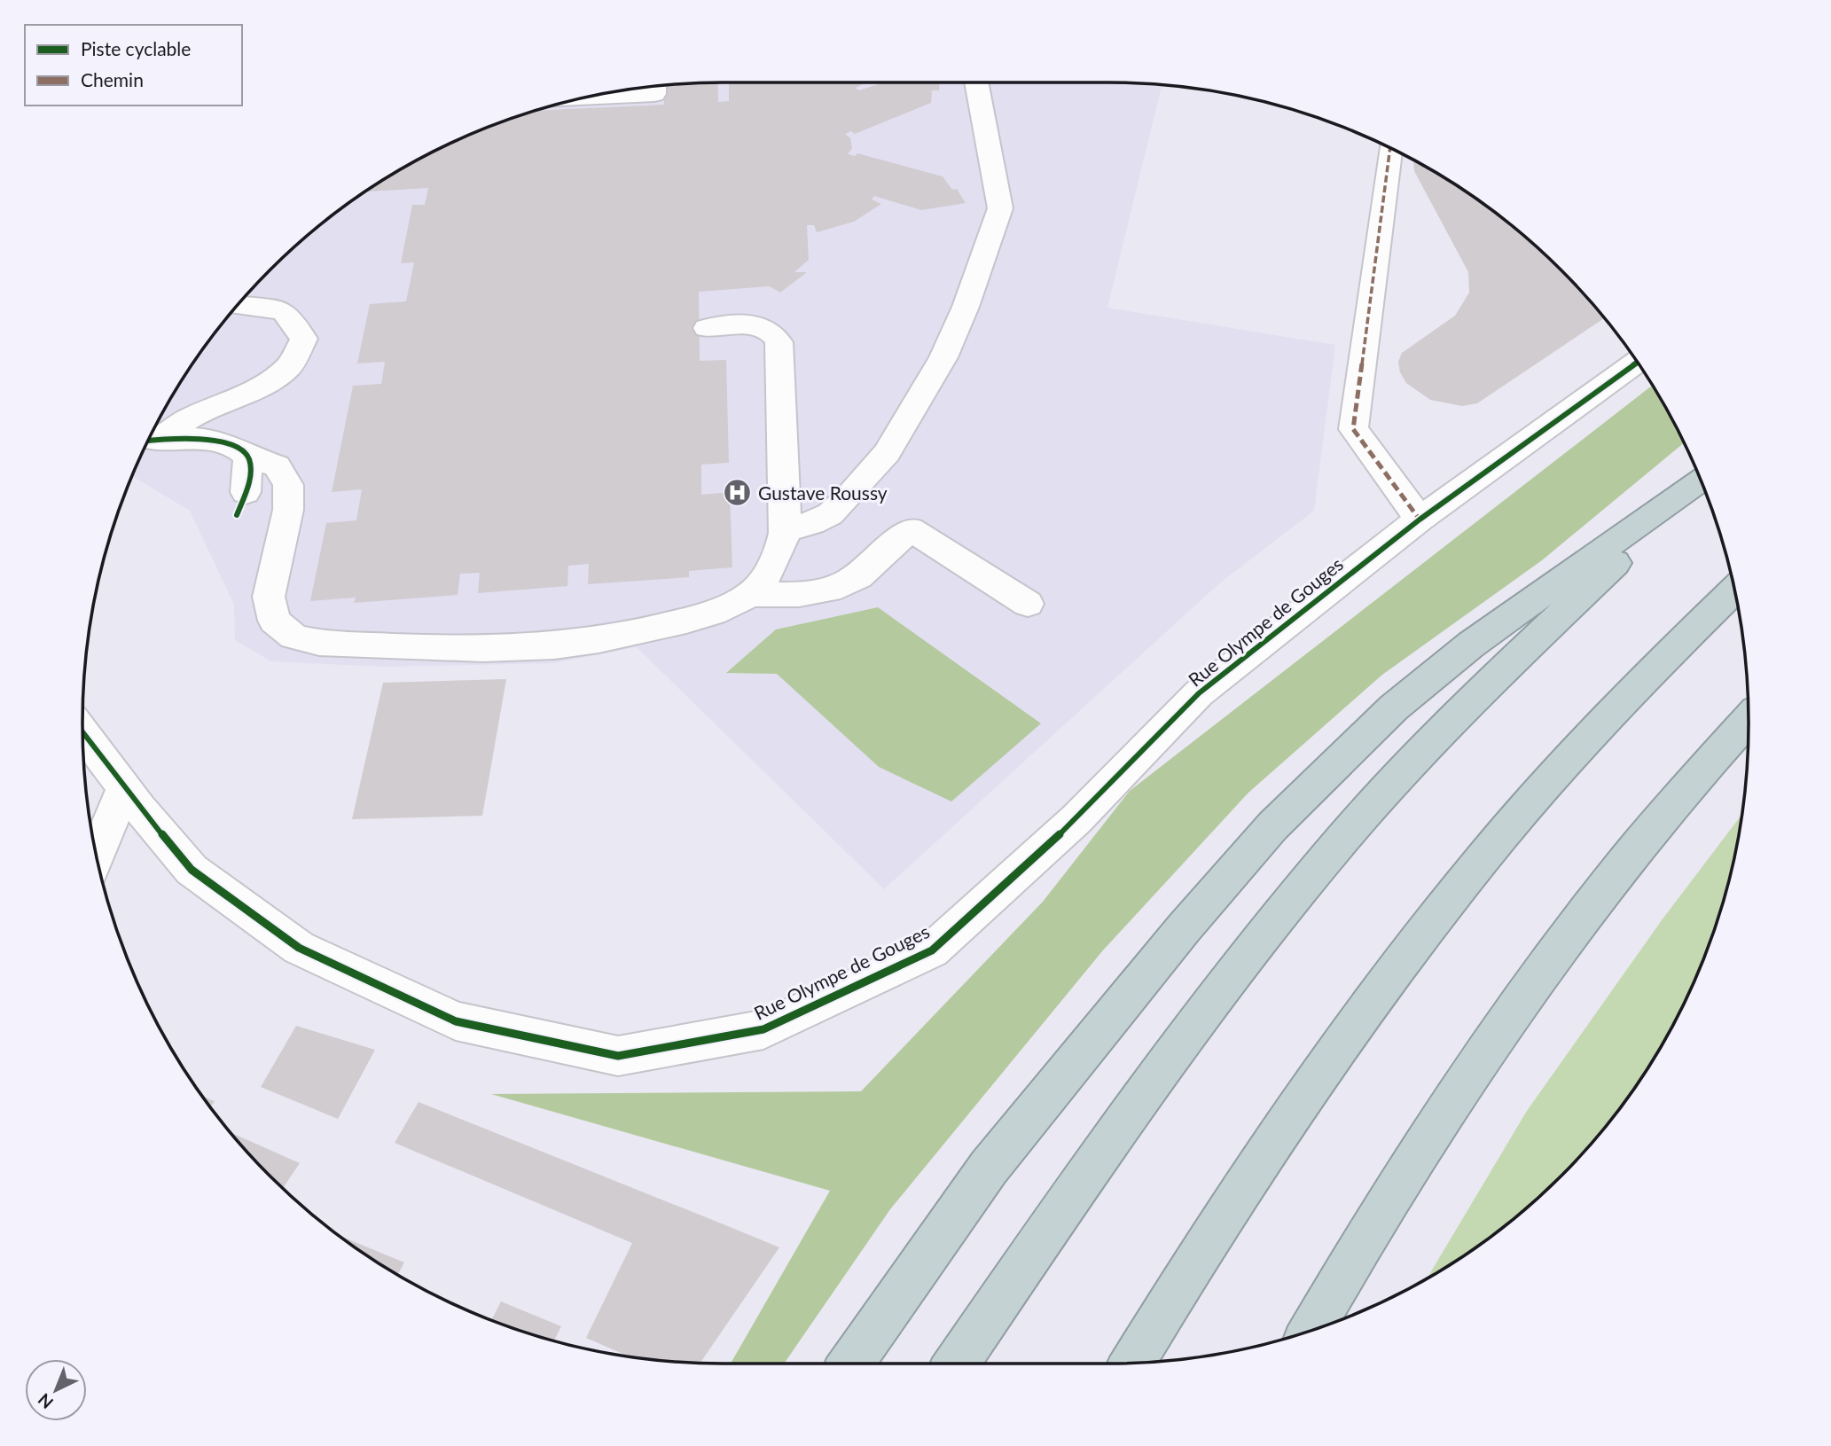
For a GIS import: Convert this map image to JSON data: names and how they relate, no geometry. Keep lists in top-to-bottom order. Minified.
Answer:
{"streets":{"street":["Rue Olympe de Gouges"]},"places":{"hospital":["Gustave Roussy"]},"legend":["Piste cyclable","Chemin"],"north":"bottom left"}
